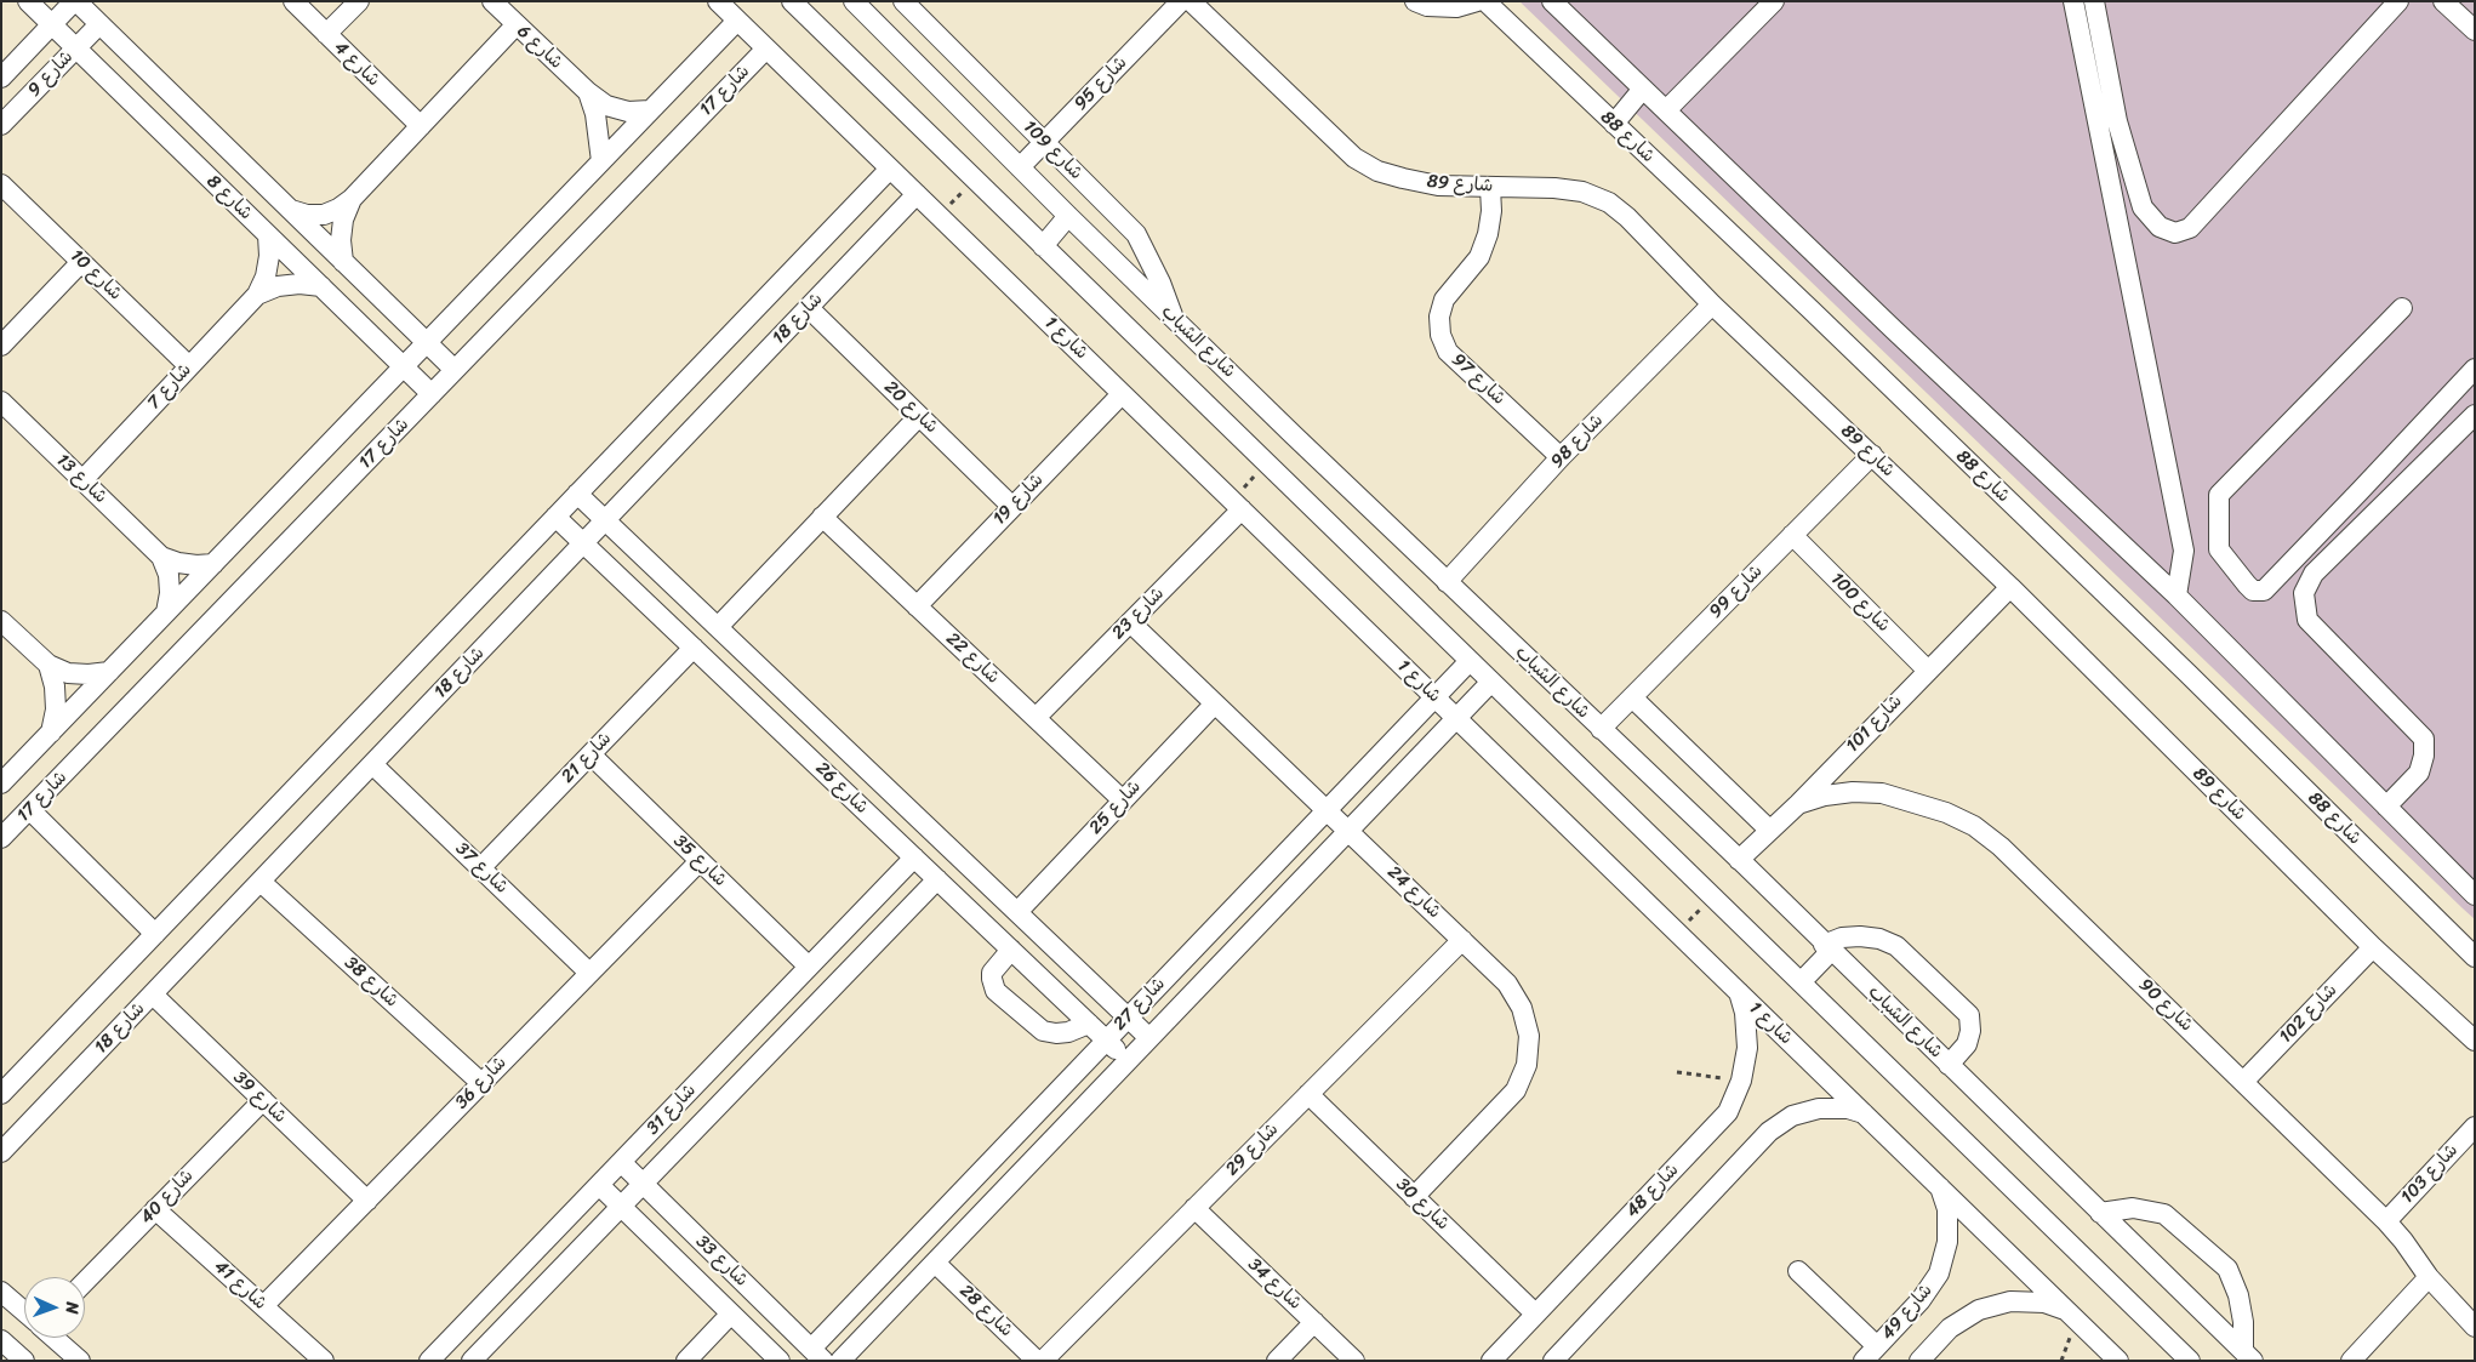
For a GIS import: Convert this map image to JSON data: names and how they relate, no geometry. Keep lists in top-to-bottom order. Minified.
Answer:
{"streets":{"street":["شارع 6","شارع 4","شارع 9","شارع 95","شارع 17","شارع 88","شارع 109","شارع 89","شارع 8","شارع 10","شارع 18","شارع 1","شارع الشباب","شارع 97","شارع 7","شارع 20","شارع 98","شارع 13","شارع 19","شارع 99","شارع 100","شارع 23","شارع 22","شارع 101","شارع 21","شارع 26","شارع 25","شارع 35","شارع 37","شارع 24","شارع 38","شارع 27","شارع 90","شارع 102","شارع 36","شارع 39","شارع 31","شارع 29","شارع 103","شارع 48","شارع 40","شارع 30","شارع 33","شارع 34","شارع 41","شارع 28","شارع 49"]},"crossings":[["شارع 9","شارع 8"],["شارع 95","شارع 109"],["شارع 95","شارع الشباب"],["شارع 17","شارع 8"],["شارع 17","شارع 1"],["شارع 109","شارع الشباب"],["شارع 89","شارع 97"],["شارع 89","شارع 98"],["شارع 89","شارع 99"],["شارع 89","شارع 101"],["شارع 89","شارع 102"],["شارع 8","شارع 7"],["شارع 10","شارع 7"],["شارع 18","شارع 1"],["شارع 18","شارع 20"],["شارع 18","شارع 26"],["شارع 18","شارع 37"],["شارع 18","شارع 38"],["شارع 18","شارع 39"],["شارع 1","شارع 19"],["شارع 1","شارع 23"],["شارع 1","شارع 27"],["شارع 1","شارع 48"],["شارع 1","شارع 49"],["شارع الشباب","شارع 98"],["شارع الشباب","شارع 99"],["شارع الشباب","شارع 101"],["شارع 97","شارع 98"],["شارع 7","شارع 13"],["شارع 20","شارع 19"],["شارع 19","شارع 22"],["شارع 99","شارع 100"],["شارع 100","شارع 101"],["شارع 23","شارع 22"],["شارع 23","شارع 24"],["شارع 22","شارع 25"],["شارع 101","شارع 90"],["شارع 21","شارع 26"],["شارع 21","شارع 35"],["شارع 21","شارع 37"],["شارع 26","شارع 25"],["شارع 26","شارع 27"],["شارع 26","شارع 31"],["شارع 25","شارع 24"],["شارع 35","شارع 36"],["شارع 35","شارع 31"],["شارع 37","شارع 36"],["شارع 24","شارع 27"],["شارع 24","شارع 29"],["شارع 24","شارع 30"],["شارع 38","شارع 36"],["شارع 27","شارع 33"],["شارع 27","شارع 28"],["شارع 90","شارع 102"],["شارع 90","شارع 103"],["شارع 36","شارع 39"],["شارع 36","شارع 41"],["شارع 39","شارع 40"],["شارع 31","شارع 33"],["شارع 29","شارع 30"],["شارع 29","شارع 34"],["شارع 48","شارع 30"],["شارع 40","شارع 41"]],"north":"right"}
